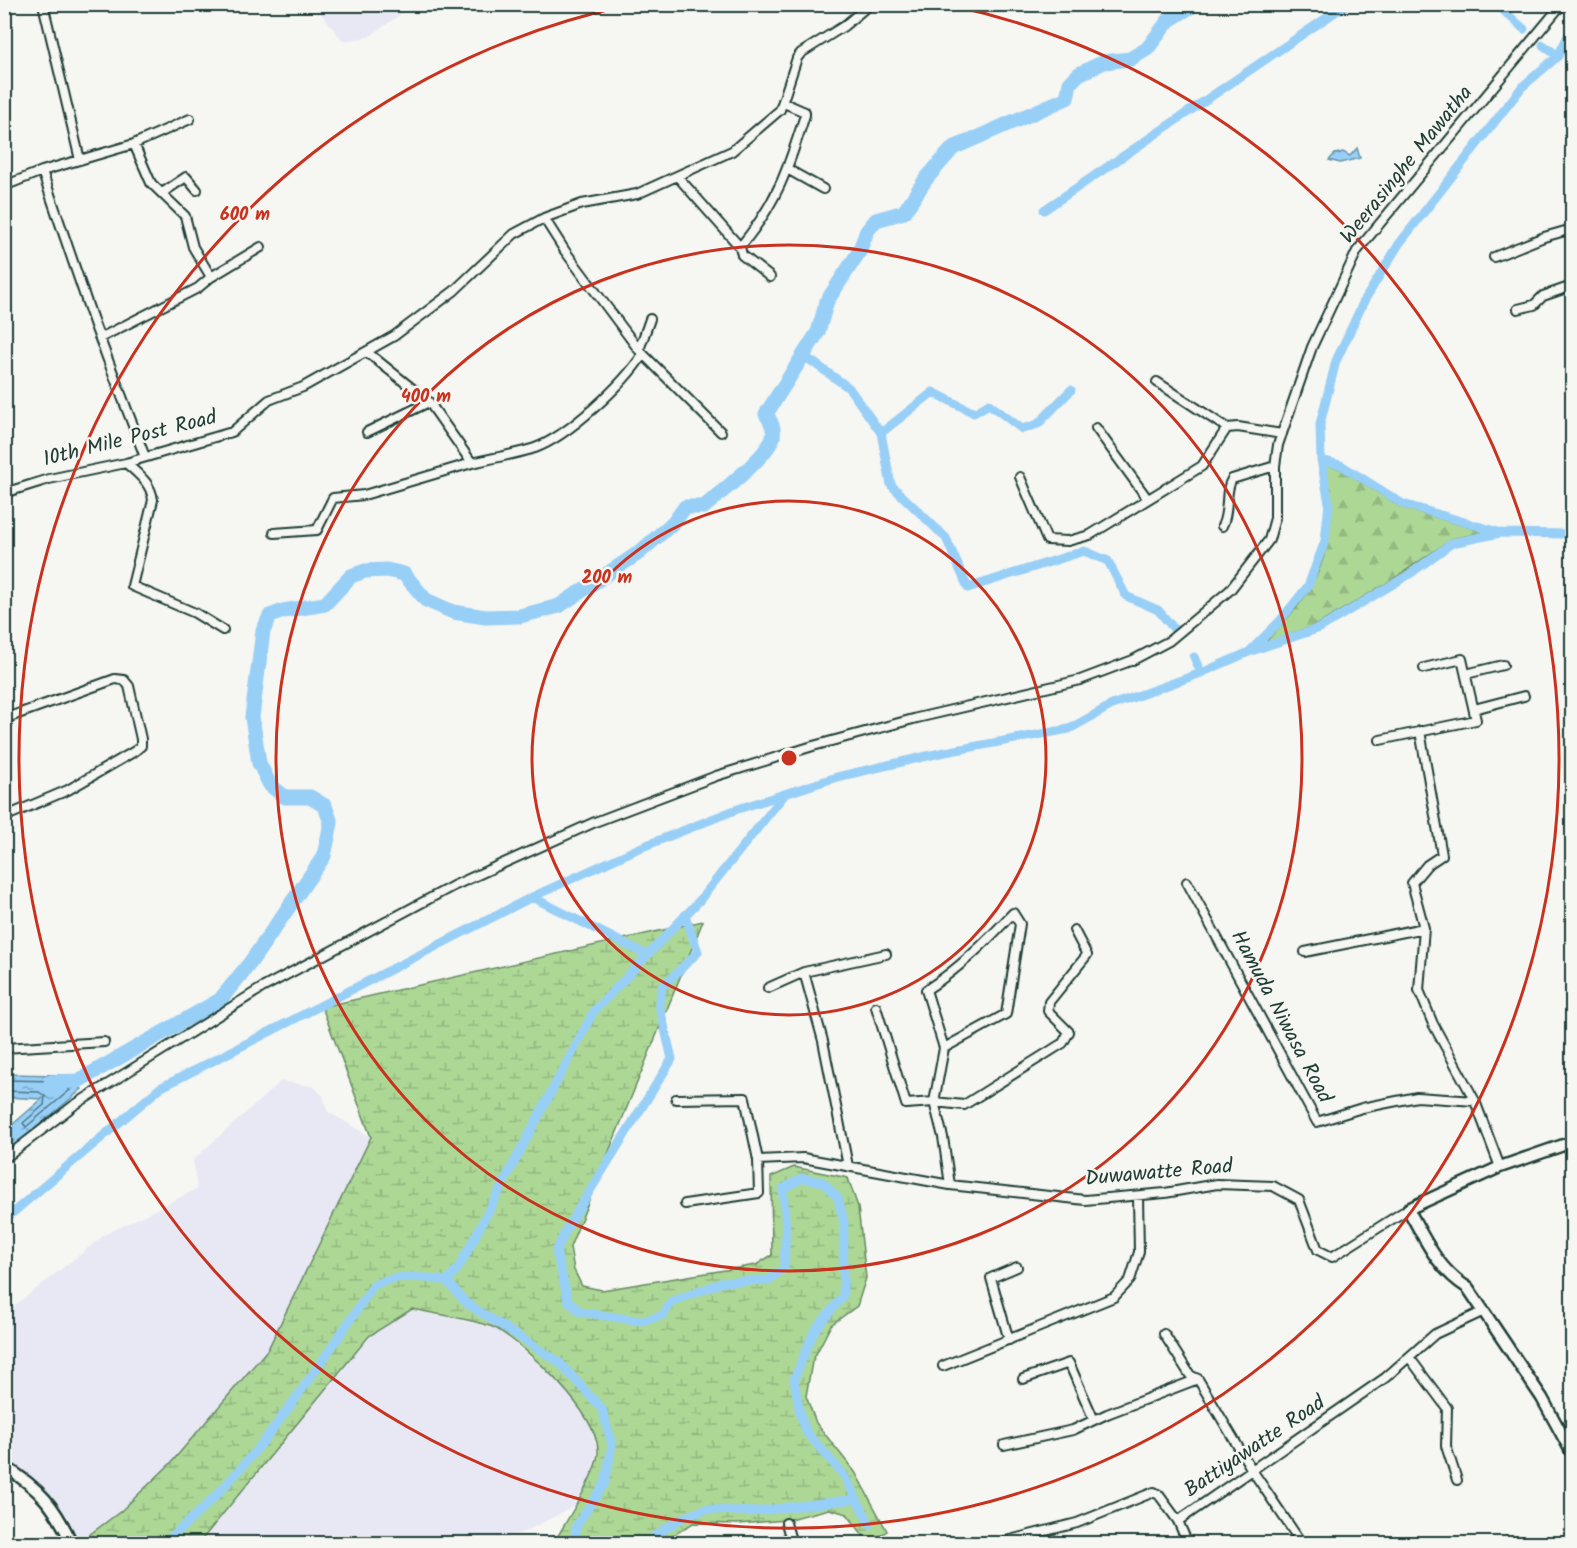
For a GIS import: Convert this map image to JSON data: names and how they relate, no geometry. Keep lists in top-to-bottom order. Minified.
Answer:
{"streets":{"street":["Weerasinghe Mawatha","10th Mile Post Road","Hamuda Niwasa Road","Duwawatte Road","Battiyawatte Road"]},"rings":["600 m","400 m","200 m"]}
